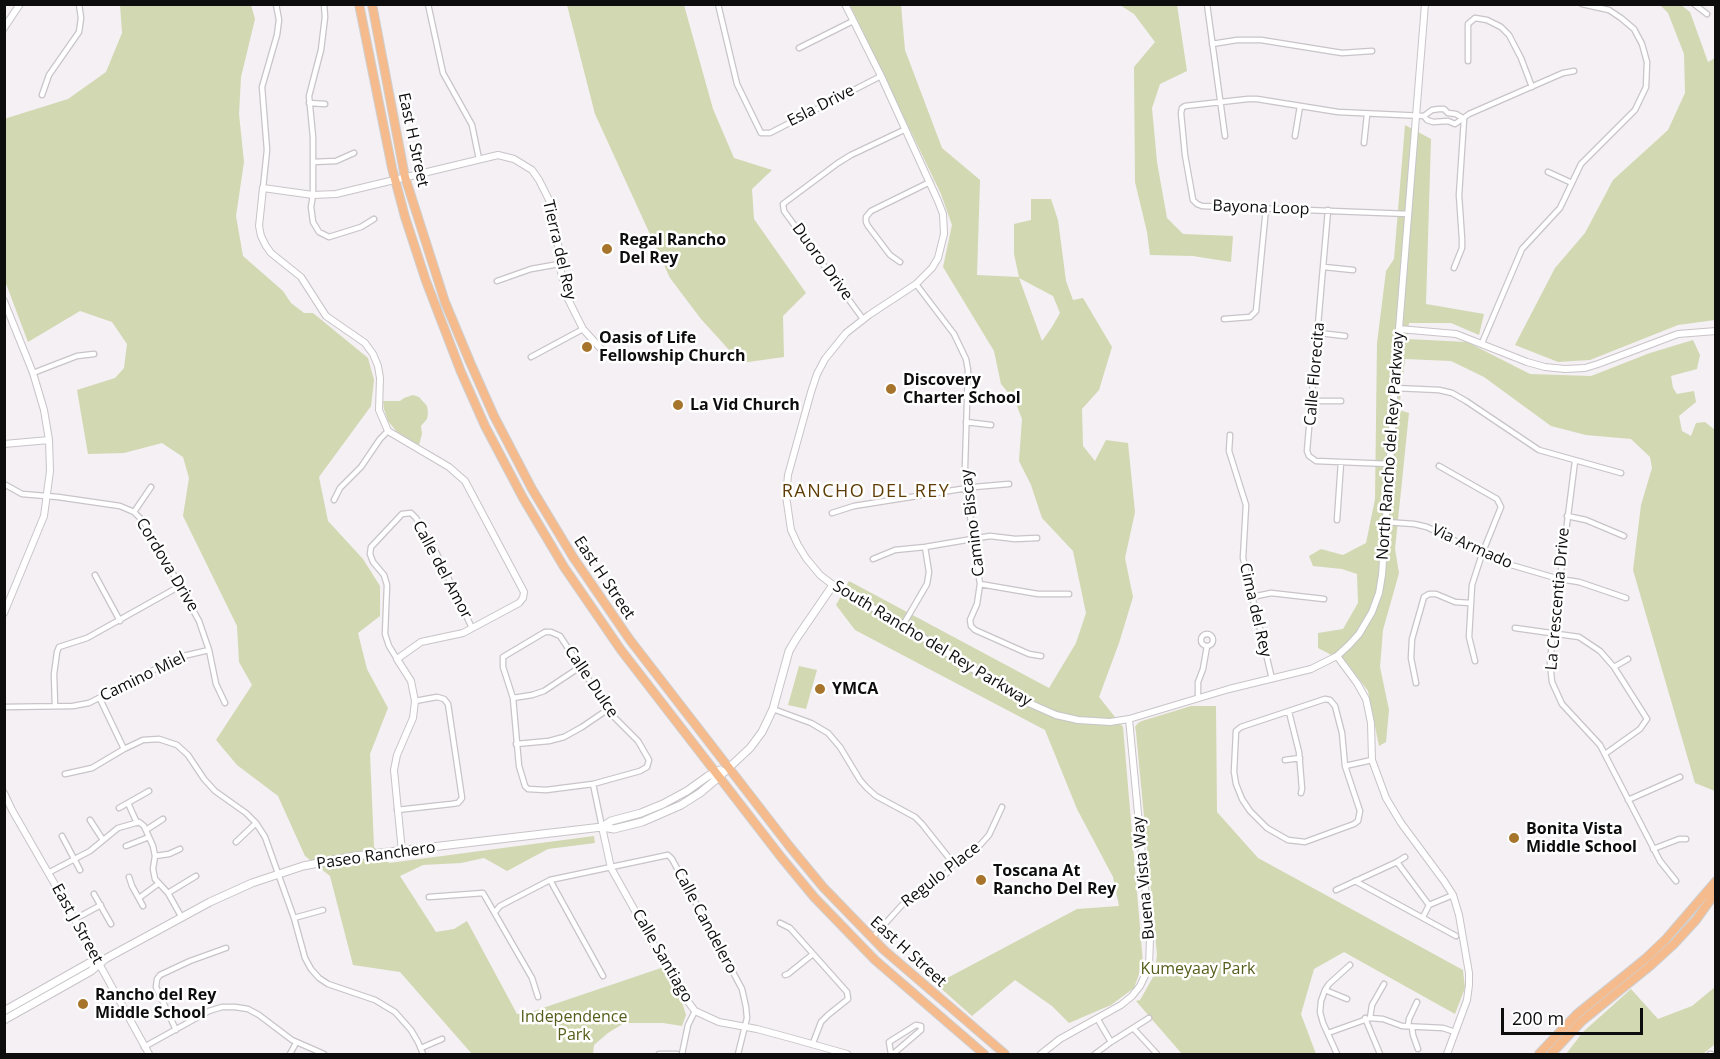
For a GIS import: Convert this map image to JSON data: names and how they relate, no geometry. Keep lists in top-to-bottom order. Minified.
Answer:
{"streets":{"main road":["East H Street","Paseo Ranchero"],"street":["Esla Drive","Bayona Loop","Tierra del Rey","Duoro Drive","Calle Florecita","North Rancho del Rey Parkway","Camino Biscay","Via Armado","Cordova Drive","Calle del Amor","La Crescentia Drive","Cima del Rey","South Rancho del Rey Parkway","Camino Miel","Calle Dulce","Regulo Place","Buena Vista Way","Calle Candelero","East J Street","Calle Santiago"]},"crossings":[["Esla Drive","South Rancho del Rey Parkway"],["East H Street","Tierra del Rey"],["East H Street","Paseo Ranchero"],["East H Street","Regulo Place"],["Bayona Loop","Calle Florecita"],["Bayona Loop","North Rancho del Rey Parkway"],["Duoro Drive","South Rancho del Rey Parkway"],["Calle Florecita","North Rancho del Rey Parkway"],["North Rancho del Rey Parkway","Via Armado"],["North Rancho del Rey Parkway","Cima del Rey"],["North Rancho del Rey Parkway","South Rancho del Rey Parkway"],["North Rancho del Rey Parkway","Buena Vista Way"],["Camino Biscay","South Rancho del Rey Parkway"],["Via Armado","La Crescentia Drive"],["Cordova Drive","Camino Miel"],["South Rancho del Rey Parkway","Paseo Ranchero"],["South Rancho del Rey Parkway","Buena Vista Way"],["Calle Dulce","Calle Santiago"],["Paseo Ranchero","East J Street"],["Paseo Ranchero","Calle Santiago"],["Calle Candelero","Calle Santiago"]],"districts":["RANCHO DEL REY"],"parks":["Kumeyaay Park","Independence Park"],"places":["Regal Rancho Del Rey","Oasis of Life Fellowship Church","Discovery Charter School","La Vid Church","YMCA","Bonita Vista Middle School","Toscana At Rancho Del Rey","Rancho del Rey Middle School"],"scale_bar":"200 m"}
